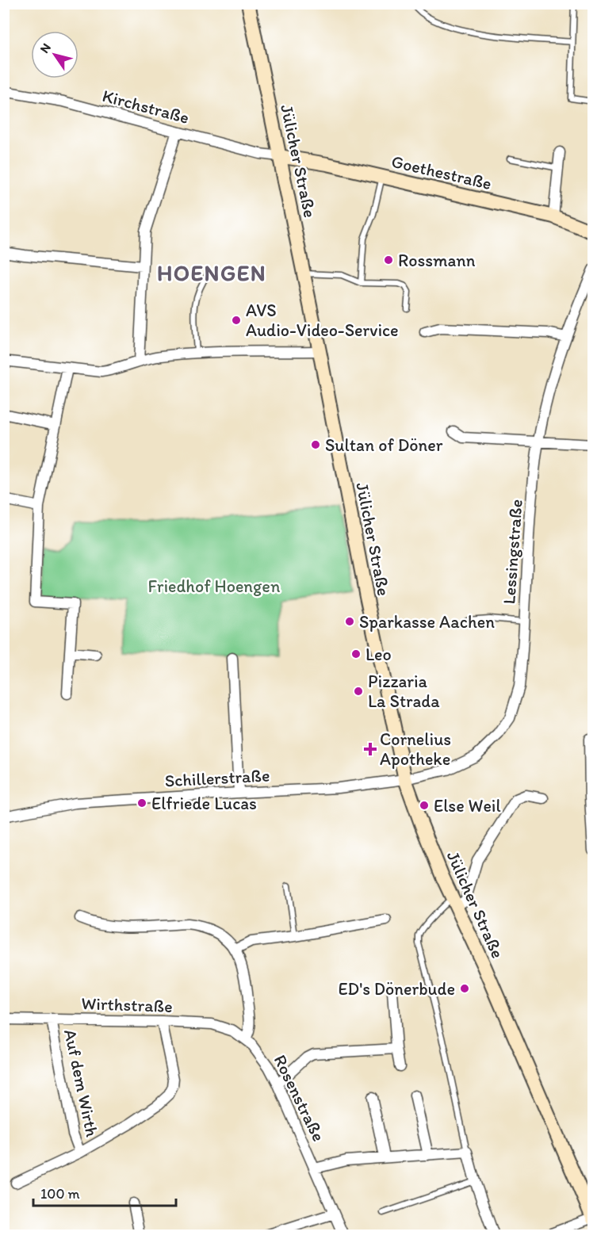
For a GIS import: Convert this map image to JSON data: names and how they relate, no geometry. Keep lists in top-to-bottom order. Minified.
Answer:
{"streets":{"main road":["Jülicher Straße","Goethestraße"],"street":["Kirchstraße","Lessingstraße","Schillerstraße","Wirthstraße","Auf dem Wirth","Rosenstraße"]},"crossings":[["Kirchstraße","Jülicher Straße"],["Kirchstraße","Goethestraße"],["Jülicher Straße","Goethestraße"],["Jülicher Straße","Lessingstraße"],["Jülicher Straße","Schillerstraße"],["Lessingstraße","Schillerstraße"],["Wirthstraße","Auf dem Wirth"],["Wirthstraße","Rosenstraße"]],"districts":["HOENGEN"],"parks":["Friedhof Hoengen"],"places":{"other":["Rossmann","AVS Audio-Video-Service","Sultan of Döner","Sparkasse Aachen","Leo","Pizzaria La Strada","Elfriede Lucas","Else Weil","ED's Dönerbude"],"health":["Cornelius Apotheke"]},"scale_bar":"100 m","north":"top left"}
